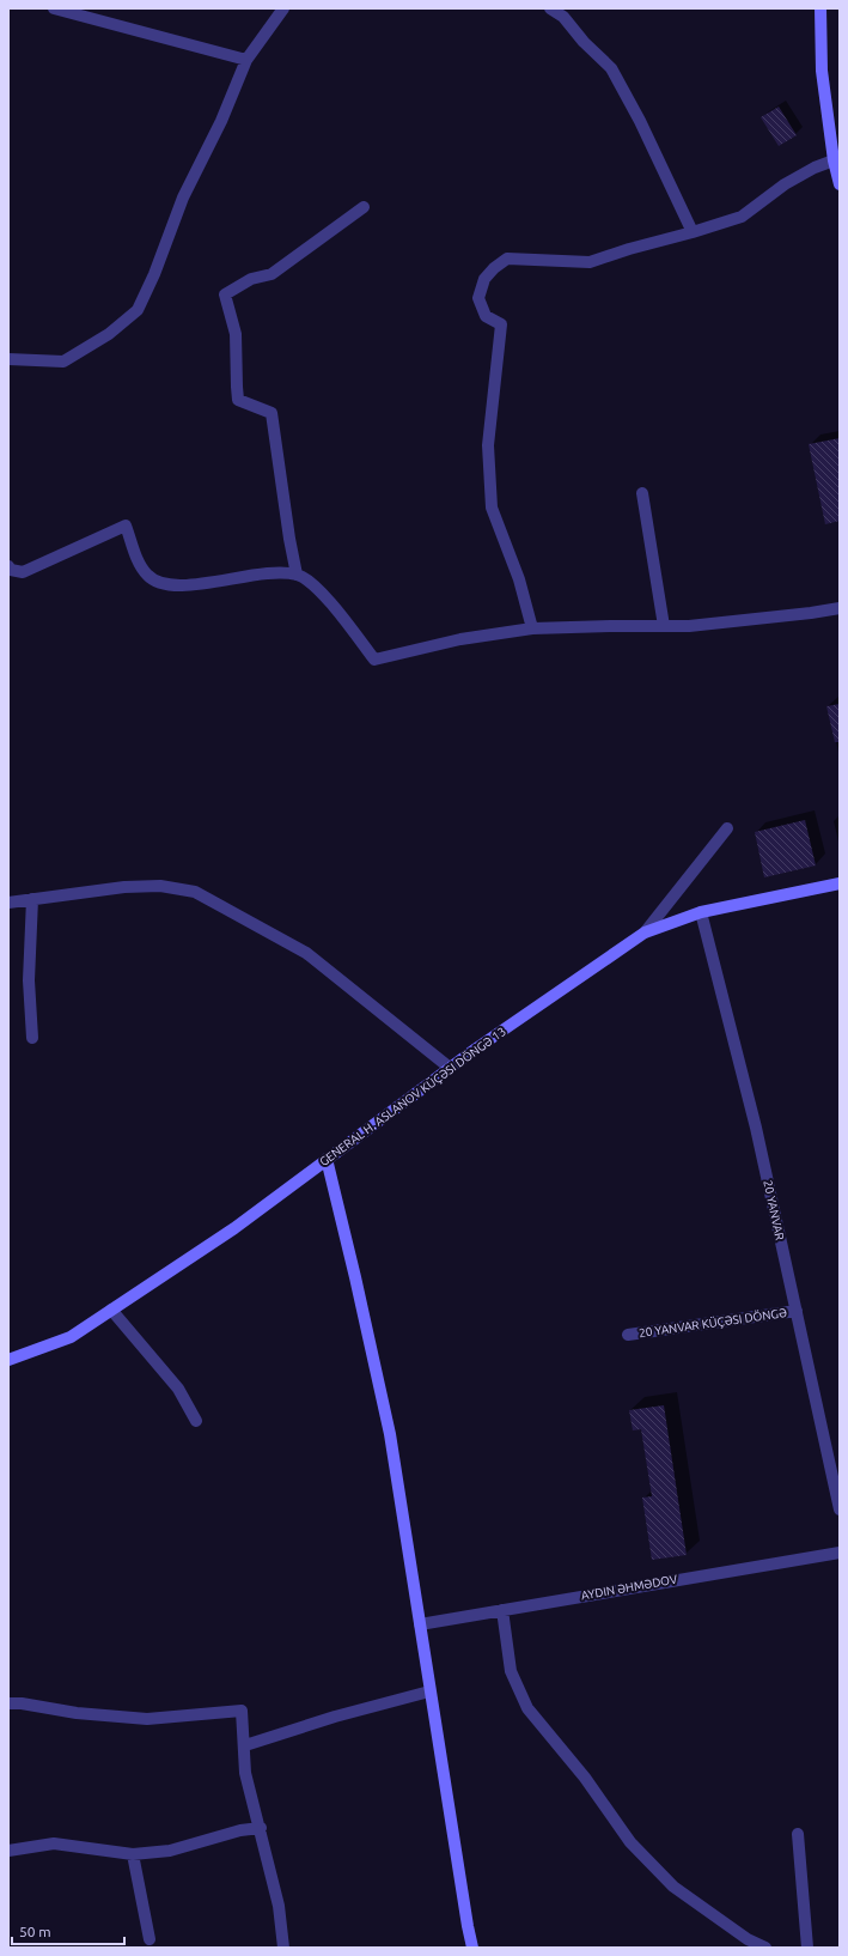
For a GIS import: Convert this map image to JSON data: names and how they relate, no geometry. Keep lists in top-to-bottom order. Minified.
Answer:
{"streets":{"main road":["GENERAL H. ASLANOV KÜÇƏSI DÖNGƏ 13"],"street":["20 YANVAR","20 YANVAR KÜÇƏSI DÖNGƏ"]},"crossings":[["GENERAL H. ASLANOV KÜÇƏSI DÖNGƏ 13","20 YANVAR"],["20 YANVAR","20 YANVAR KÜÇƏSI DÖNGƏ"]],"scale_bar":"50 m"}
